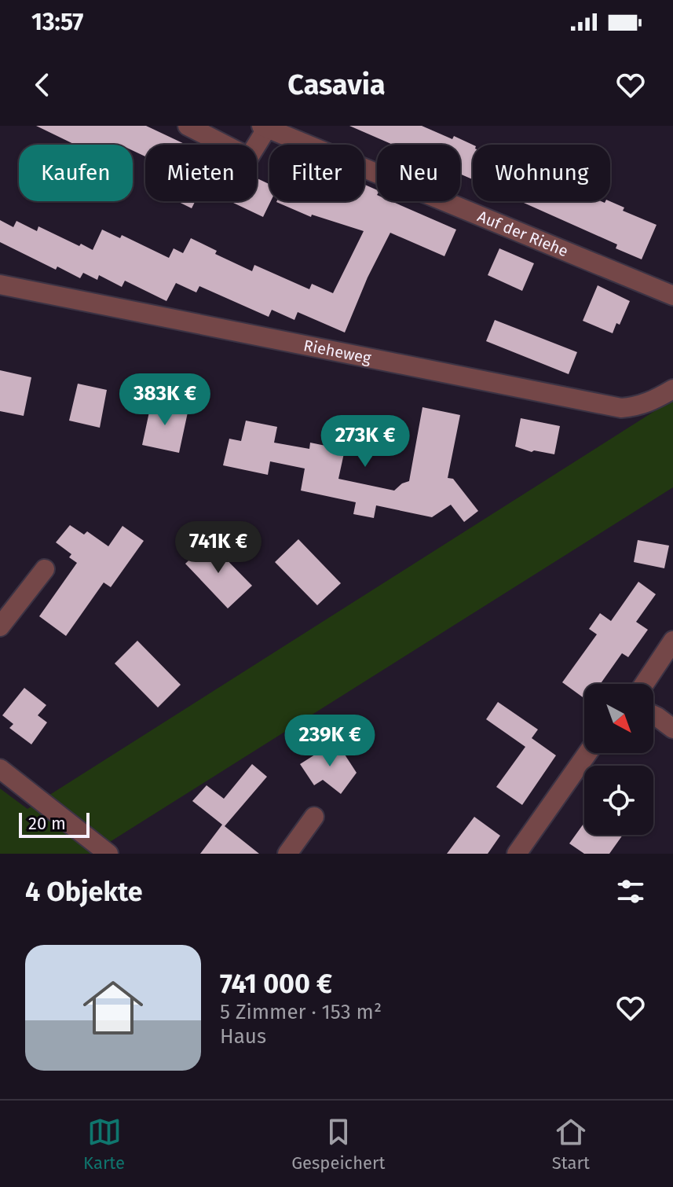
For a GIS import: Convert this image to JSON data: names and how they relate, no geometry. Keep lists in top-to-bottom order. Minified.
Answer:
{"streets":{"street":["Auf der Riehe","Rieheweg"]},"scale_bar":"20 m","north":"bottom right","page":{"status":"13:57","header":"Casavia","chip":["Kaufen","Mieten","Filter","Neu","Wohnung"],"price":["383K €","273K €","741K €","239K €"],"scale":"20 m","heading":"4 Objekte","list":[{"name":"741 000 €","note":"5 Zimmer · 153 m² · Haus"}],"tabs":["Karte","Gespeichert","Start"]}}
